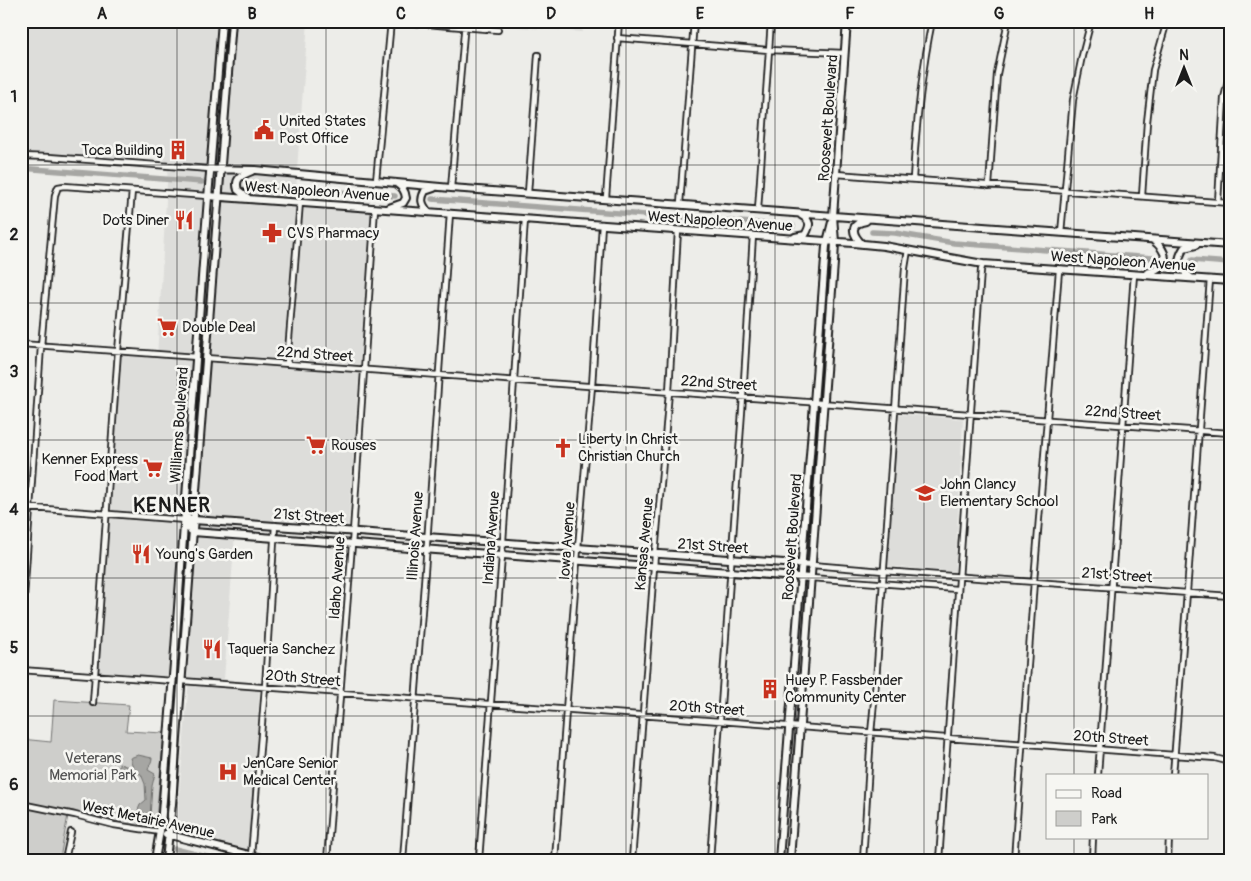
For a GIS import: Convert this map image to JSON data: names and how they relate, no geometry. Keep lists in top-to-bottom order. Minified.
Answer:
{"streets":{"main road":["Roosevelt Boulevard","West Napoleon Avenue","Williams Boulevard","21st Street","West Metairie Avenue"],"street":["22nd Street","Illinois Avenue","Indiana Avenue","Iowa Avenue","Kansas Avenue","Idaho Avenue","20th Street"]},"crossings":[["Roosevelt Boulevard","West Napoleon Avenue"],["Roosevelt Boulevard","22nd Street"],["Roosevelt Boulevard","21st Street"],["Roosevelt Boulevard","20th Street"],["West Napoleon Avenue","Williams Boulevard"],["West Napoleon Avenue","Illinois Avenue"],["West Napoleon Avenue","Indiana Avenue"],["West Napoleon Avenue","Iowa Avenue"],["West Napoleon Avenue","Kansas Avenue"],["West Napoleon Avenue","Idaho Avenue"],["22nd Street","Williams Boulevard"],["22nd Street","Illinois Avenue"],["22nd Street","Indiana Avenue"],["22nd Street","Iowa Avenue"],["22nd Street","Kansas Avenue"],["22nd Street","Idaho Avenue"],["Williams Boulevard","21st Street"],["Williams Boulevard","20th Street"],["Williams Boulevard","West Metairie Avenue"],["21st Street","Illinois Avenue"],["21st Street","Indiana Avenue"],["21st Street","Iowa Avenue"],["21st Street","Kansas Avenue"],["21st Street","Idaho Avenue"],["Illinois Avenue","20th Street"],["Indiana Avenue","20th Street"],["Iowa Avenue","20th Street"],["Kansas Avenue","20th Street"],["Idaho Avenue","20th Street"]],"districts":["KENNER"],"parks":["Veterans Memorial Park"],"places":{"public building":["United States Post Office"],"building":["Toca Building","Huey P. Fassbender Community Center"],"restaurant":["Dots Diner","Young's Garden","Taqueria Sanchez"],"pharmacy":["CVS Pharmacy"],"supermarket":["Double Deal","Rouses","Kenner Express Food Mart"],"church":["Liberty In Christ Christian Church"],"school or university":["John Clancy Elementary School"],"hospital":["JenCare Senior Medical Center"]},"legend":["Road","Park"],"north":"top","grid":{"columns":["A","B","C","D","E","F","G","H"],"rows":["1","2","3","4","5","6"]}}
